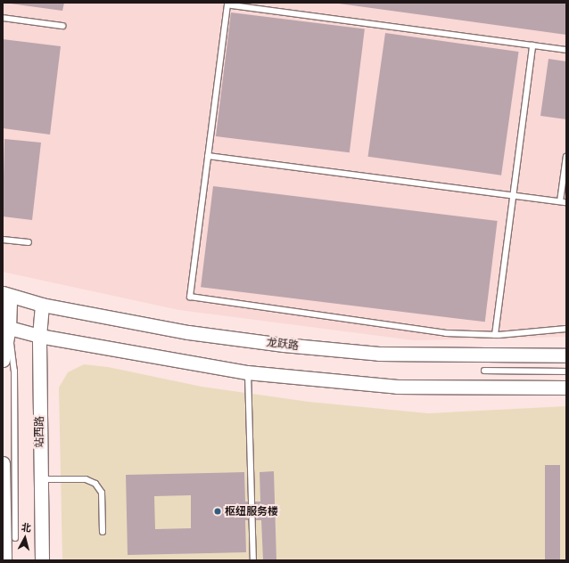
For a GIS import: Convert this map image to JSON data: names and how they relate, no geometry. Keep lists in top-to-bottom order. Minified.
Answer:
{"streets":{"street":["龙跃路","站西路"]},"crossings":[["龙跃路","站西路"]],"places":["枢纽服务楼"],"north":"top"}
